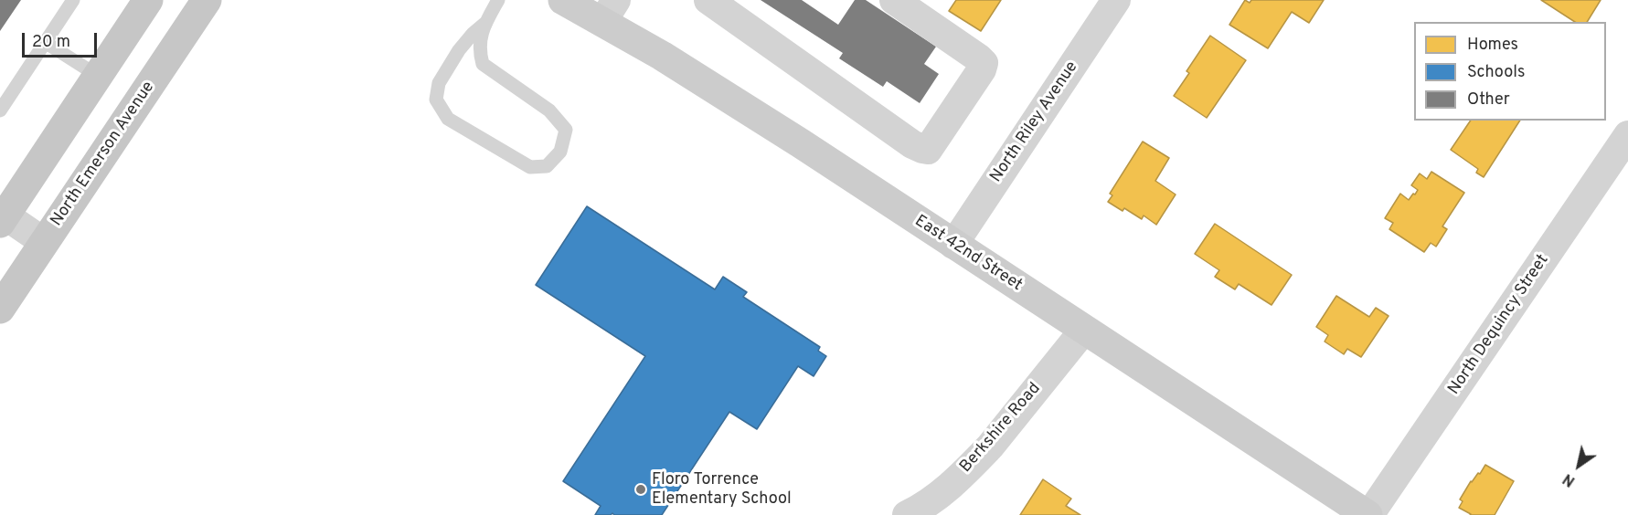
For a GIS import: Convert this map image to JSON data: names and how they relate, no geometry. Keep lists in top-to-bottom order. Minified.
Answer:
{"streets":{"main road":["North Emerson Avenue"],"street":["North Riley Avenue","East 42nd Street","North Dequincy Street","Berkshire Road"]},"crossings":[["North Riley Avenue","East 42nd Street"],["East 42nd Street","North Dequincy Street"],["East 42nd Street","Berkshire Road"]],"places":["Floro Torrence Elementary School"],"legend":["Homes","Schools","Other"],"scale_bar":"20 m","north":"bottom left"}
